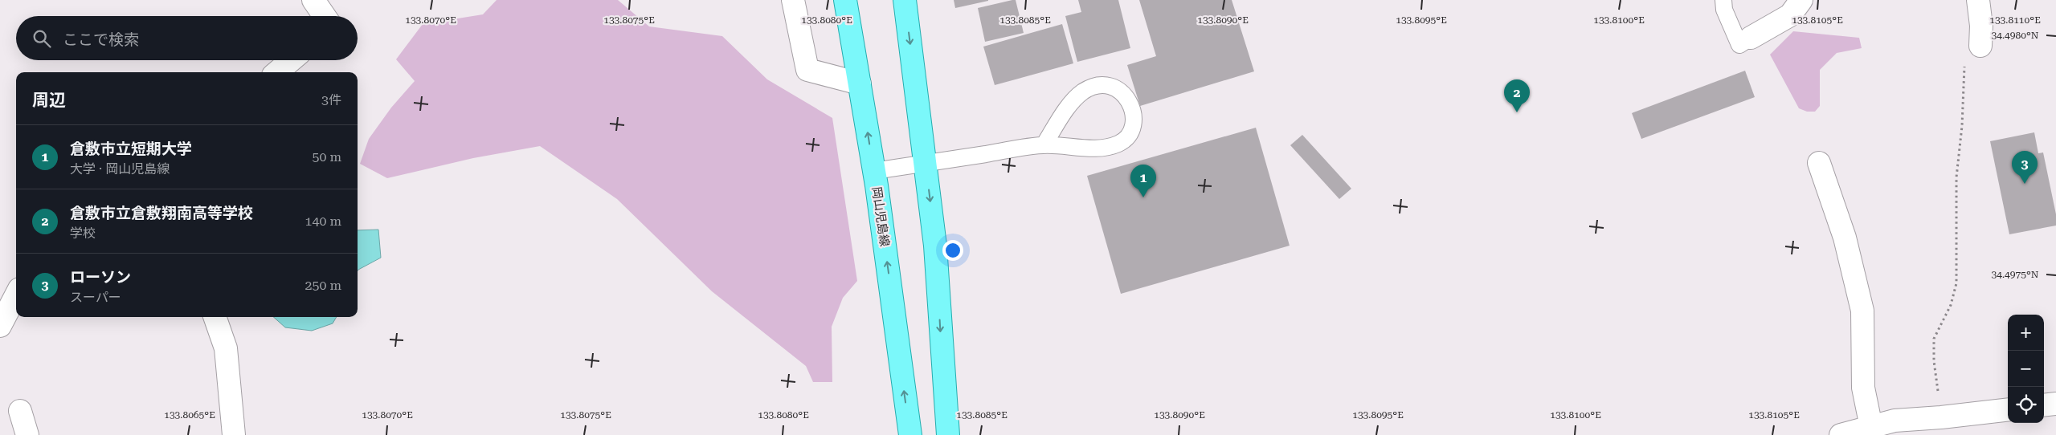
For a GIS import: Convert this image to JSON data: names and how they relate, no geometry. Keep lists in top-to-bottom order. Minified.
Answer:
{"streets":{"main road":["岡山児島線"]},"page":{"search":"ここで検索","heading":["周辺","3件"],"pins":["2","3","1"],"list":[{"mark":"1","name":"倉敷市立短期大学","note":"大学 · 岡山児島線","value":"50 m"},{"mark":"2","name":"倉敷市立倉敷翔南高等学校","note":"学校","value":"140 m"},{"mark":"3","name":"ローソン","note":"スーパー","value":"250 m"}],"map_buttons":["+","−"]},"coordinates":["133.8070°E","133.8075°E","133.8080°E","133.8085°E","133.8090°E","133.8095°E","133.8100°E","133.8105°E","133.8110°E","34.4980°N","34.4975°N","133.8065°E"]}
